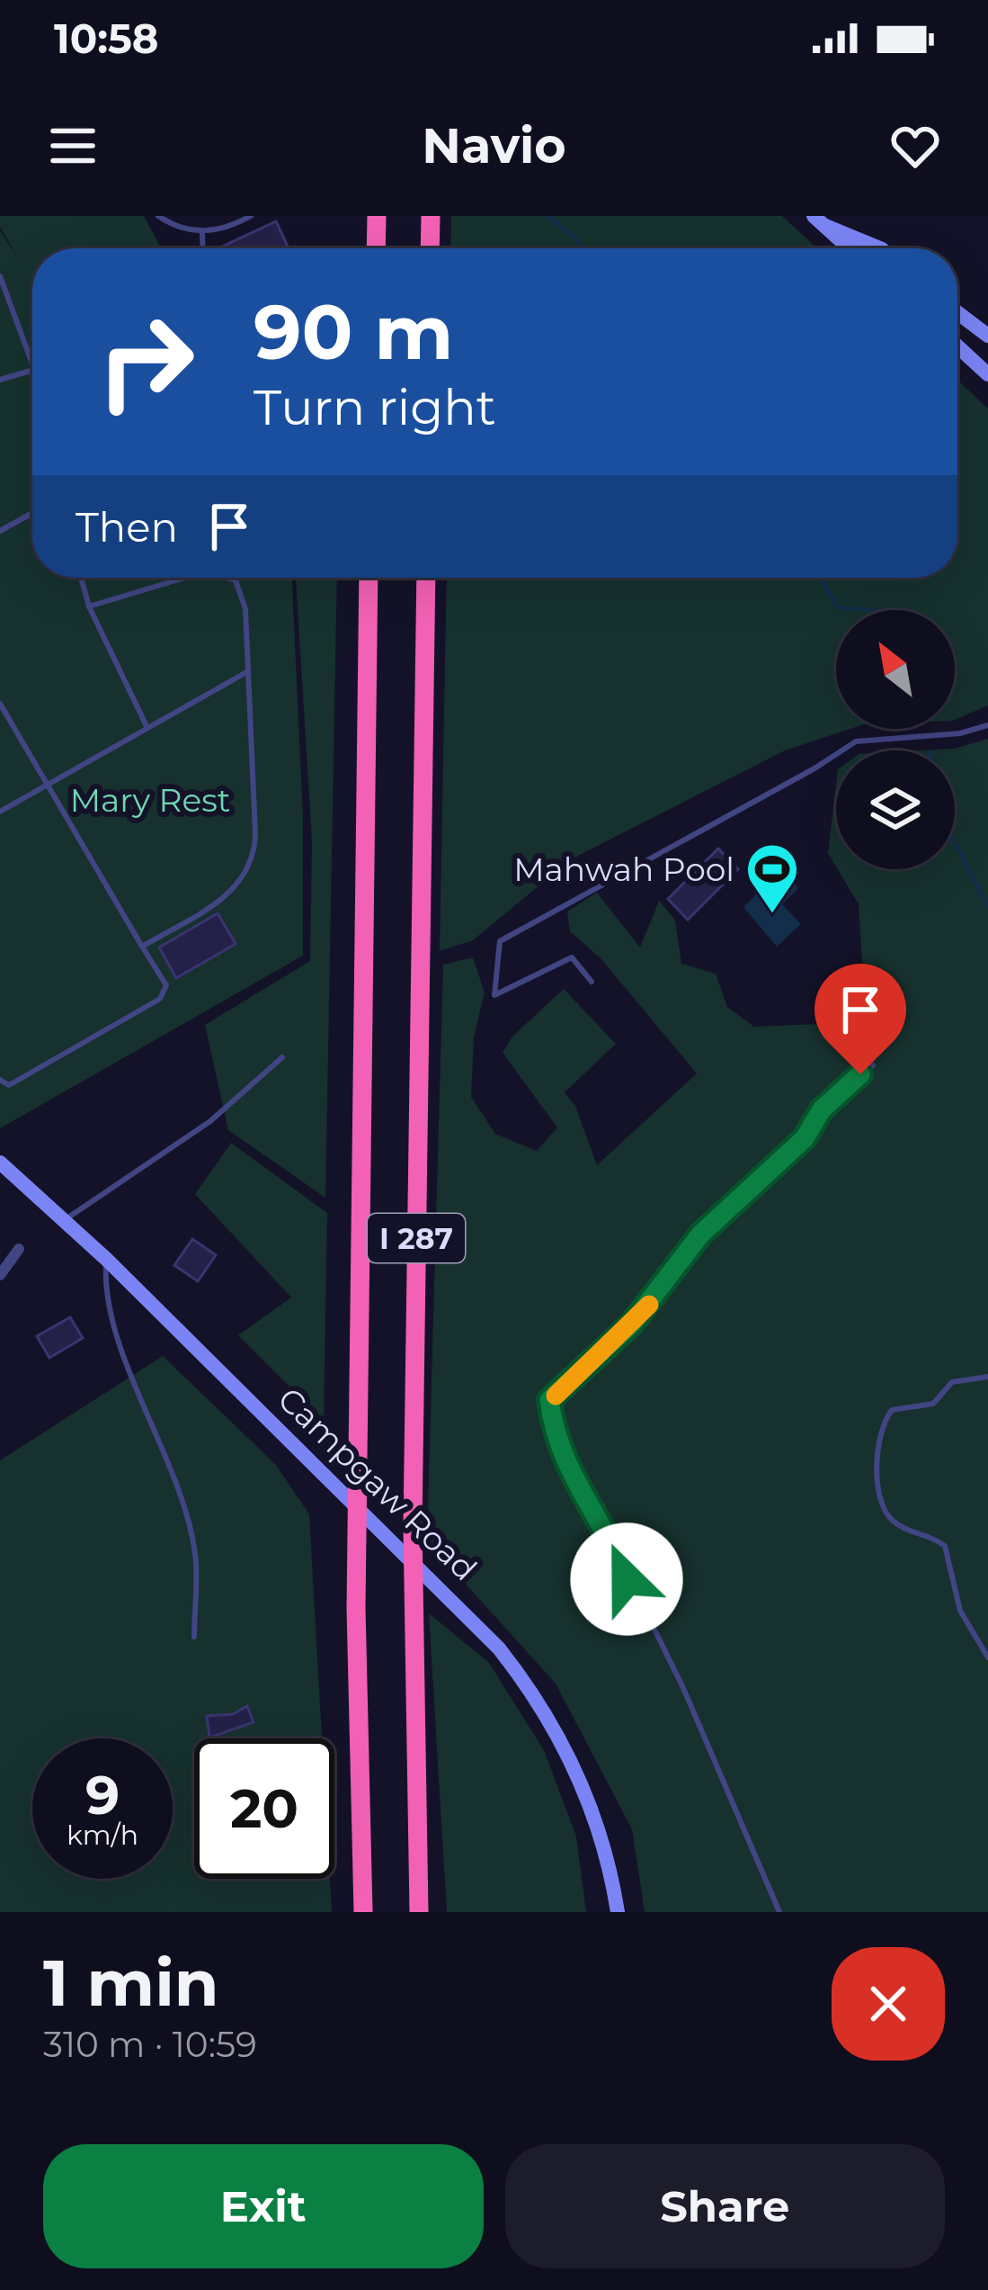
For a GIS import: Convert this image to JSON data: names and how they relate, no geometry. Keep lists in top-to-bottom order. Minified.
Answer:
{"streets":{"highway":["I 287"],"main road":["Campgaw Road"]},"parks":["Mary Rest"],"places":{"sports":["Mahwah Pool"]},"north":"top left","page":{"status":"10:58","header":"Navio","turn":["90 m","Turn right"],"then":"Then","speed":"9 km/h","limit":"20","heading":["1 min","310 m · 10:59"],"buttons":["Exit","Share"]}}
